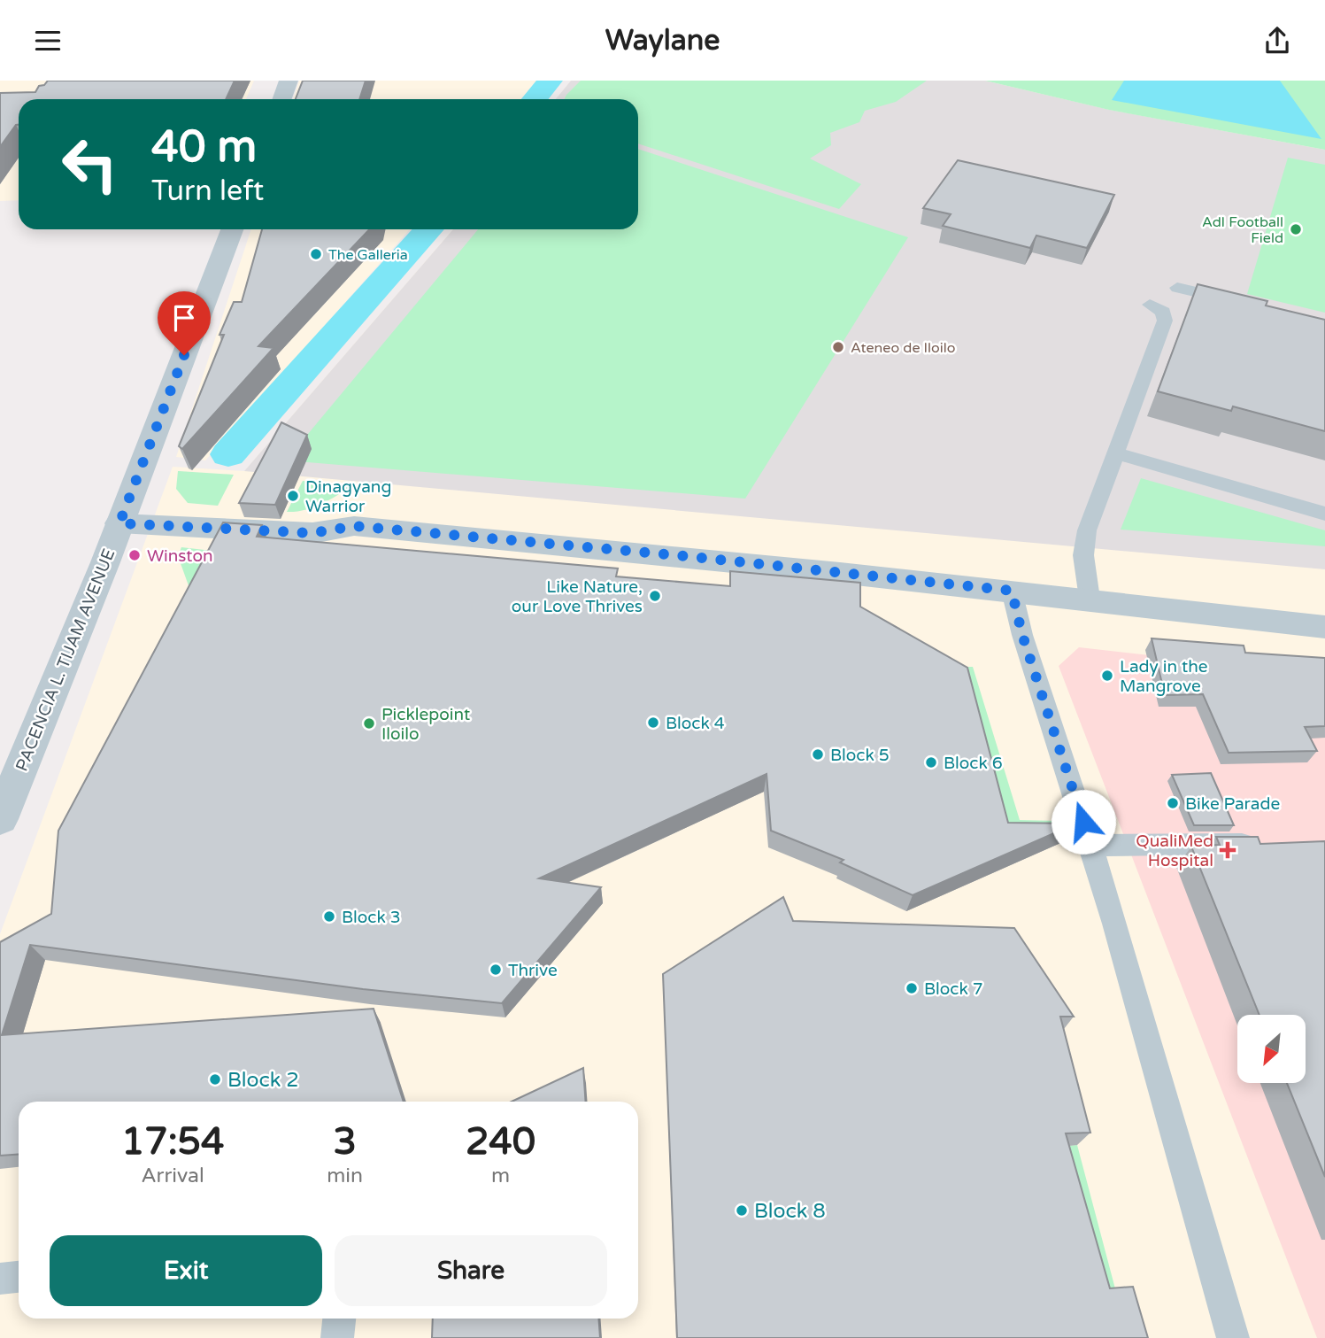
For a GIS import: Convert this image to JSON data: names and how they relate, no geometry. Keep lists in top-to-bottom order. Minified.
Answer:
{"streets":{"street":["PACENCIA L. TIJAM AVENUE"]},"places":{"other":["AdI Football Field","The Galleria","Ateneo de Iloilo","Dinagyang Warrior","Winston","Like Nature, our Love Thrives","Lady in the Mangrove","Block 4","Picklepoint Iloilo","Block 5","Block 6","Bike Parade","Block 3","Thrive","Block 7","Block 2","Block 8"],"health":["QualiMed Hospital"]},"north":"bottom left","page":{"header":"Waylane","turn":["40 m","Turn left"],"eta":["17:54","Arrival","3","min","240","m"],"buttons":["Exit","Share"]}}
